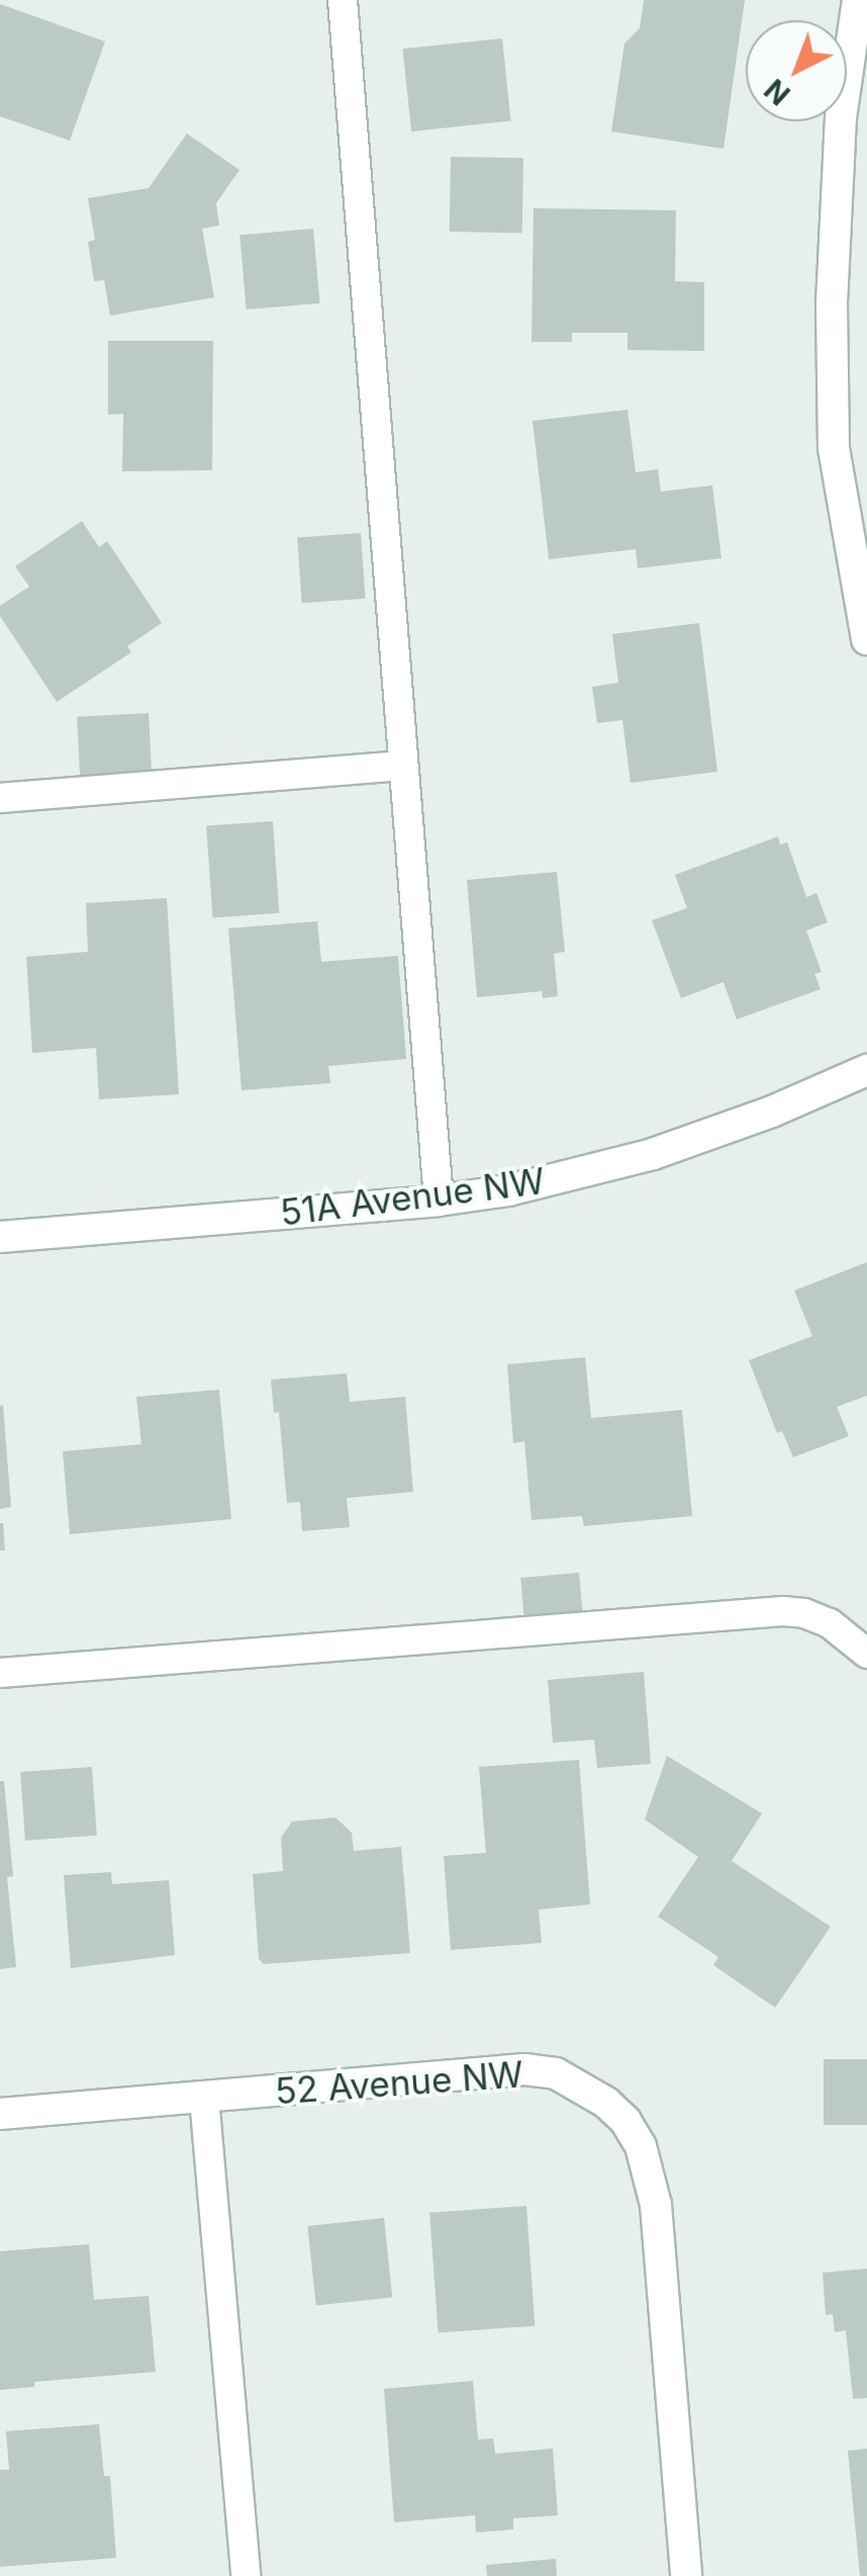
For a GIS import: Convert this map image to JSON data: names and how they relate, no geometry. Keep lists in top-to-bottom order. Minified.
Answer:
{"streets":{"street":["51A Avenue NW","52 Avenue NW"]},"north":"bottom left"}
